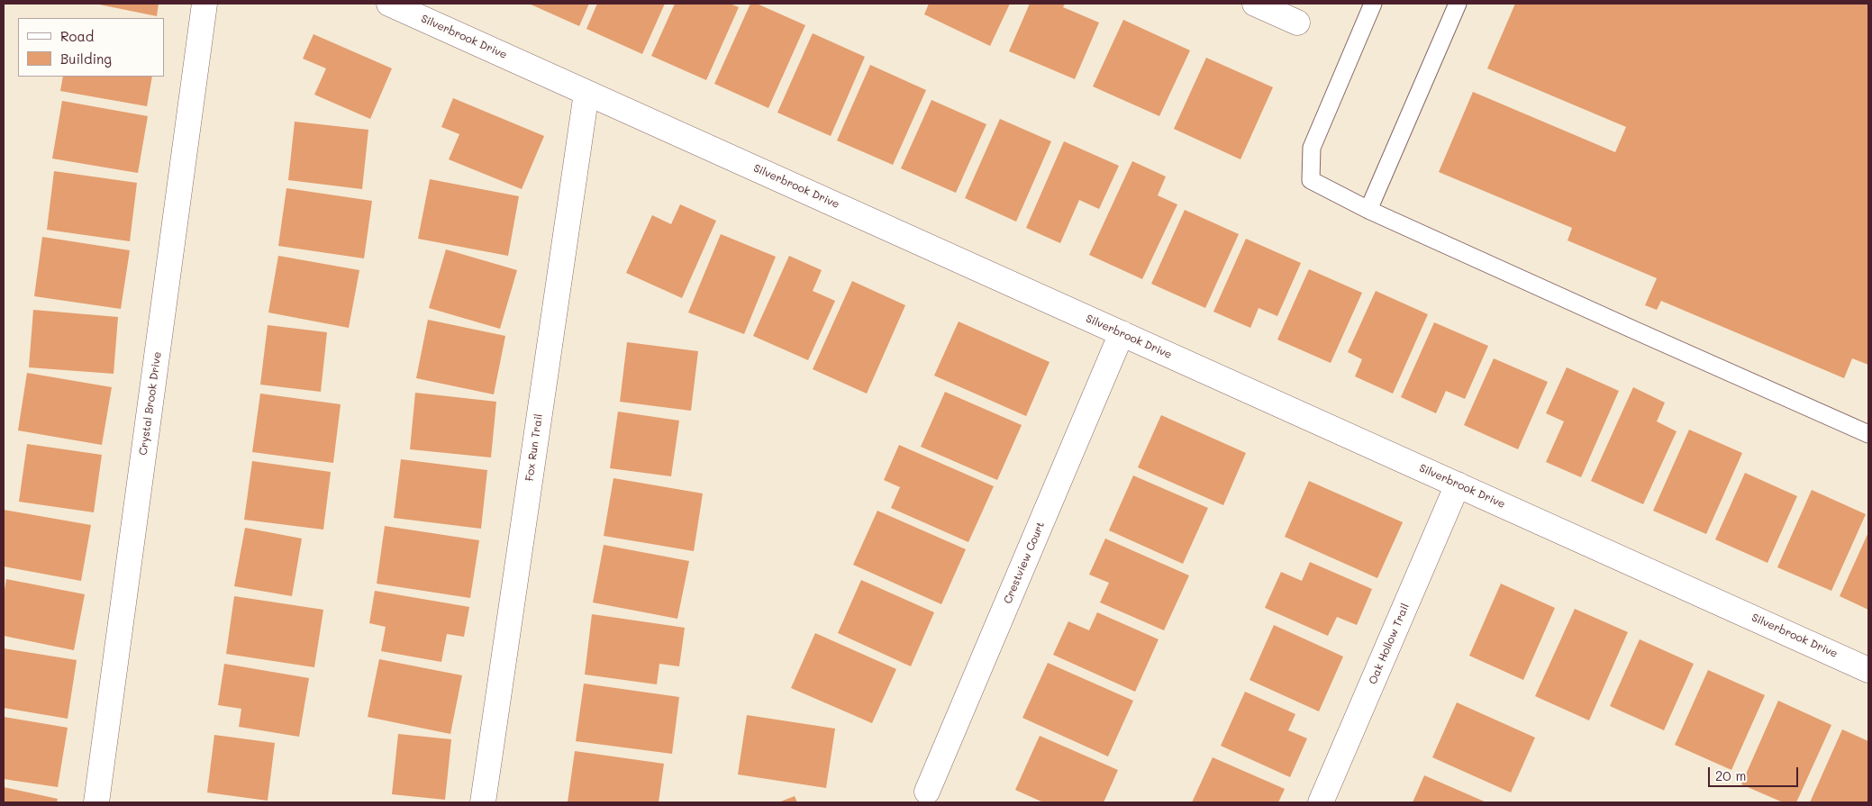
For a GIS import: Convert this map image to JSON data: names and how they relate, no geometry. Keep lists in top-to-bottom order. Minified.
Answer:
{"streets":{"street":["Silverbrook Drive","Crystal Brook Drive","Fox Run Trail","Crestview Court","Oak Hollow Trail"]},"crossings":[["Silverbrook Drive","Fox Run Trail"],["Silverbrook Drive","Crestview Court"],["Silverbrook Drive","Oak Hollow Trail"]],"legend":["Road","Building"],"scale_bar":"20 m"}
